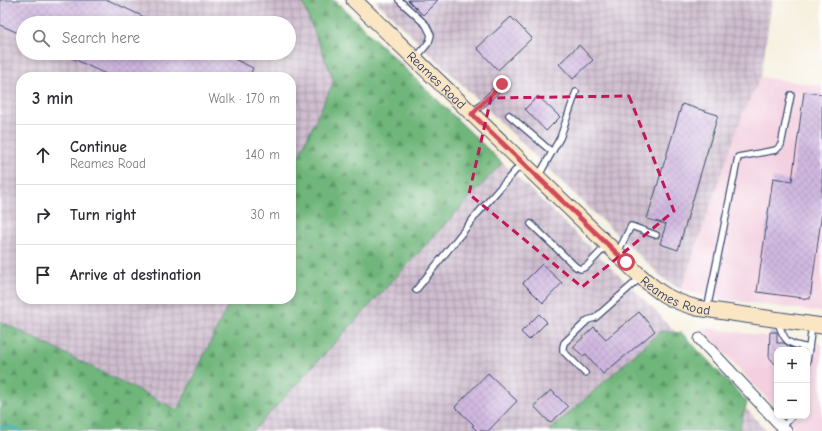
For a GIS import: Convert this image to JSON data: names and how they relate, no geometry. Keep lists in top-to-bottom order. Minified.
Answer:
{"streets":{"main road":["Reames Road"]},"page":{"search":"Search here","heading":["3 min","Walk · 170 m"],"list":[["Continue","Reames Road","140 m"],["Turn right","30 m"],"Arrive at destination"],"map_buttons":["+","−"]}}
